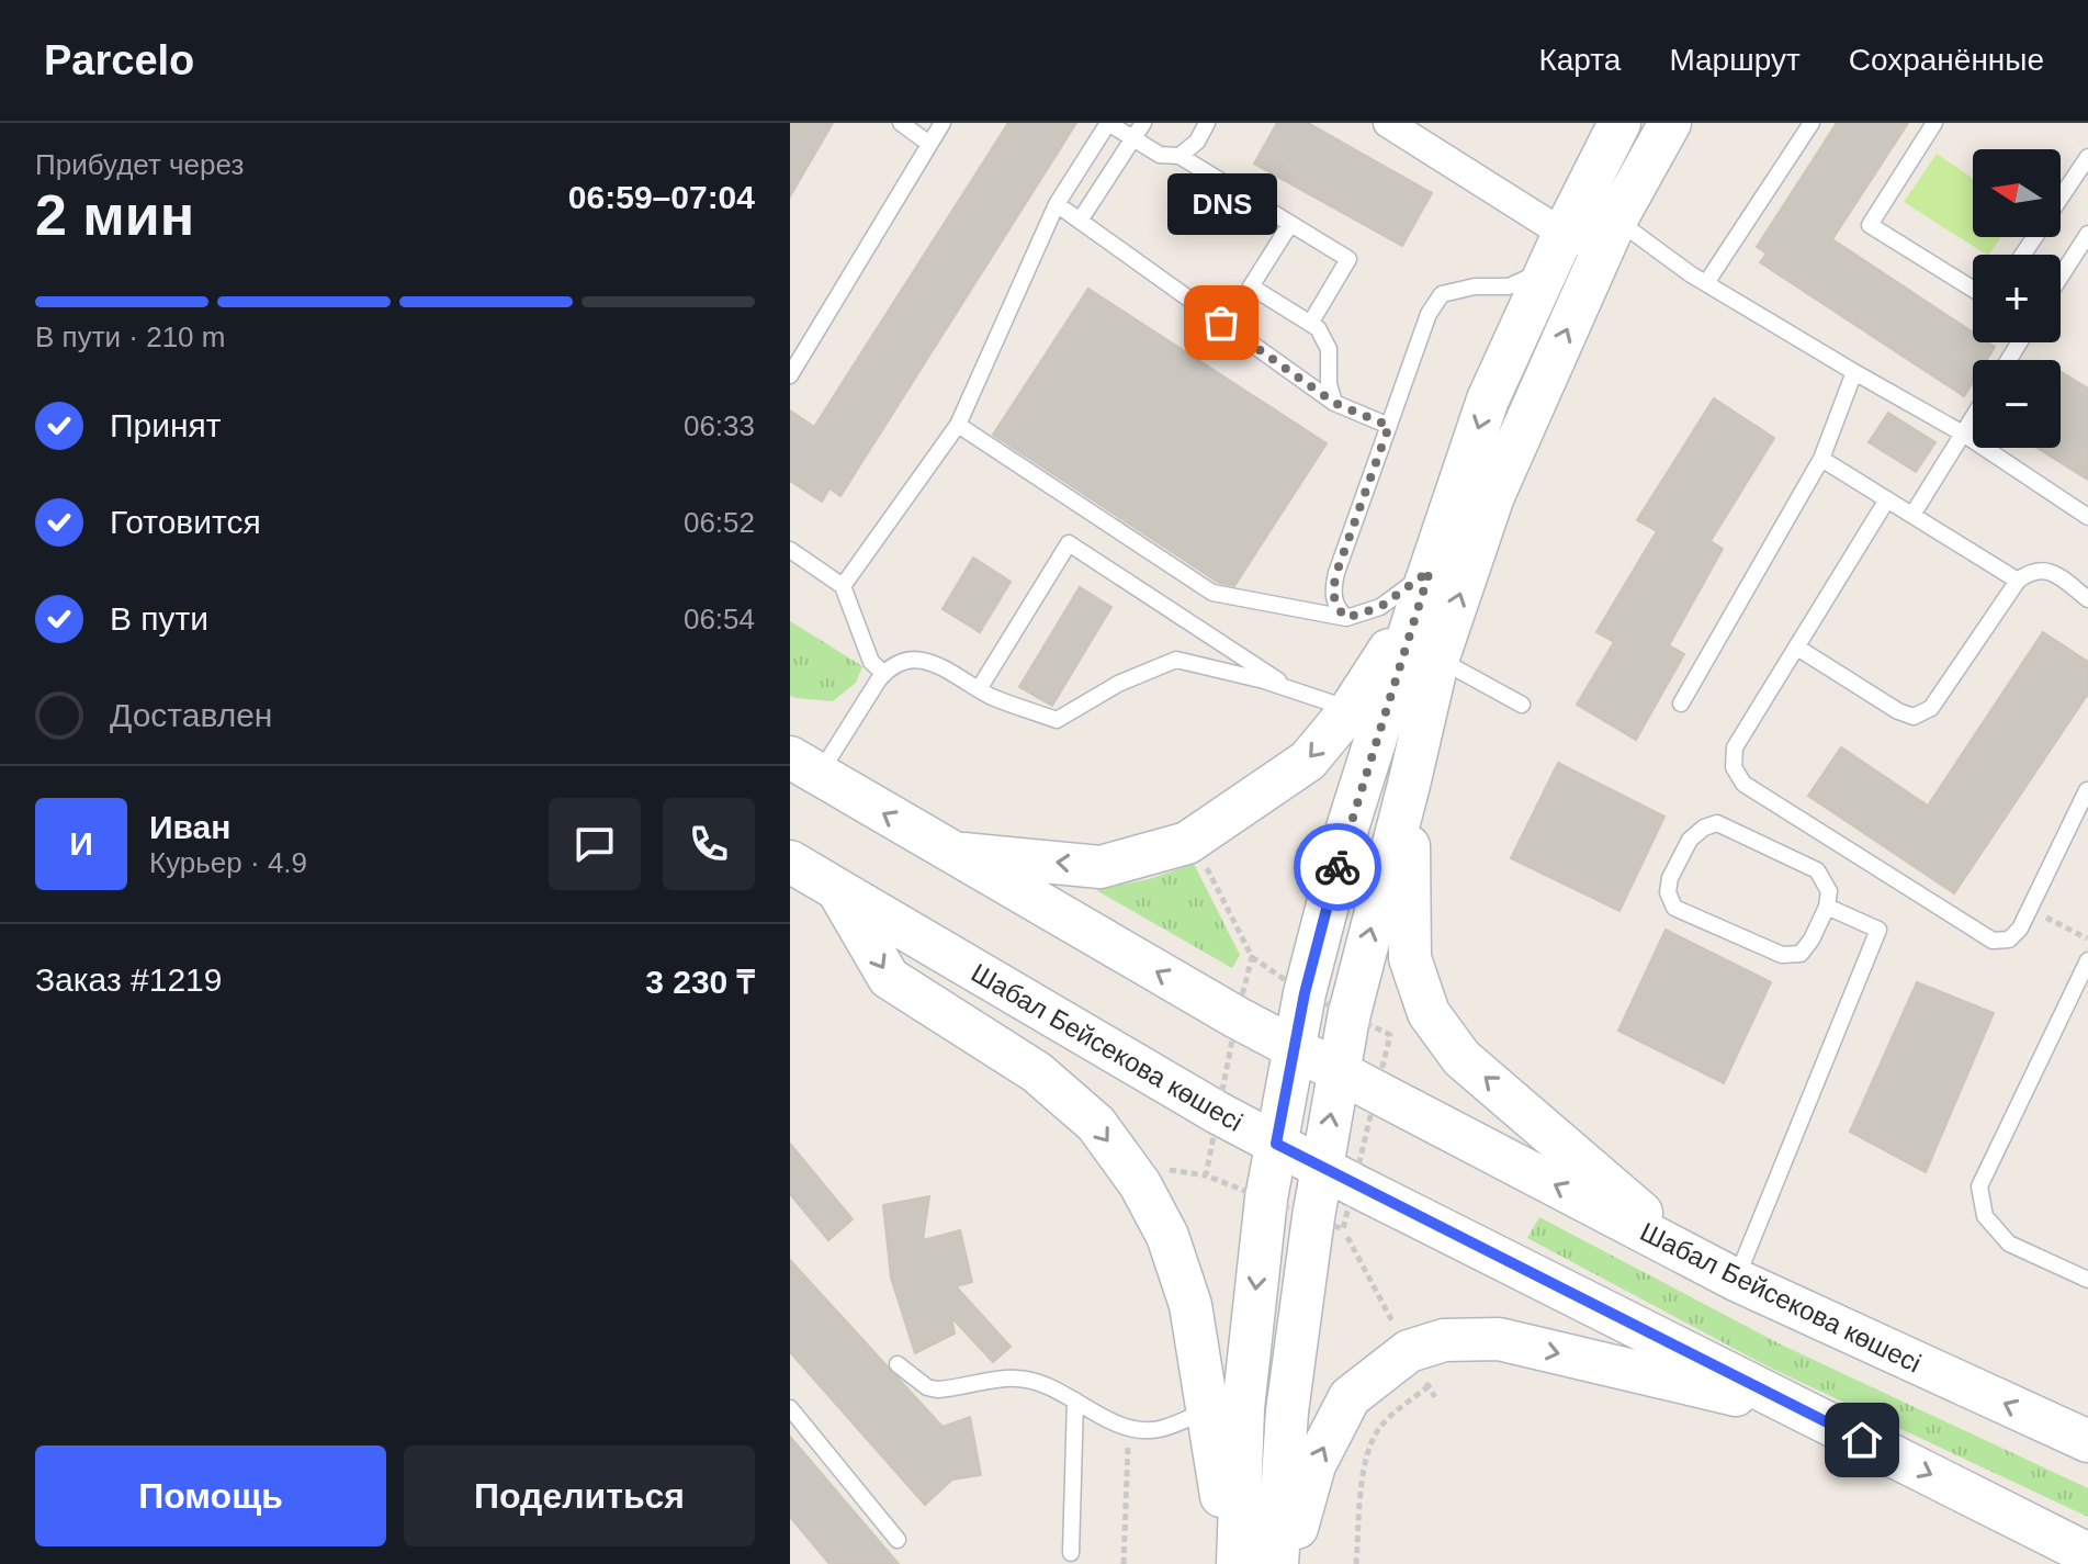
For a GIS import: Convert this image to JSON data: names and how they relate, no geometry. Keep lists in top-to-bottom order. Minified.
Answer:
{"streets":{"main road":["Шабал Бейсекова көшесі"]},"places":["DNS"],"north":"left","page":{"header":"Parcelo","nav":["Карта","Маршрут","Сохранённые"],"heading":["2 мин","Прибудет через","06:59–07:04"],"panel":["Иван","Курьер · 4.9","Заказ #1219","3 230 ₸"],"map_buttons":["+","−"],"bubble":"DNS","bar":"В пути · 210 m","list":[["Принят","06:33"],["Готовится","06:52"],["В пути","06:54"],"Доставлен"],"round":"И","buttons":["Помощь","Поделиться"]}}
